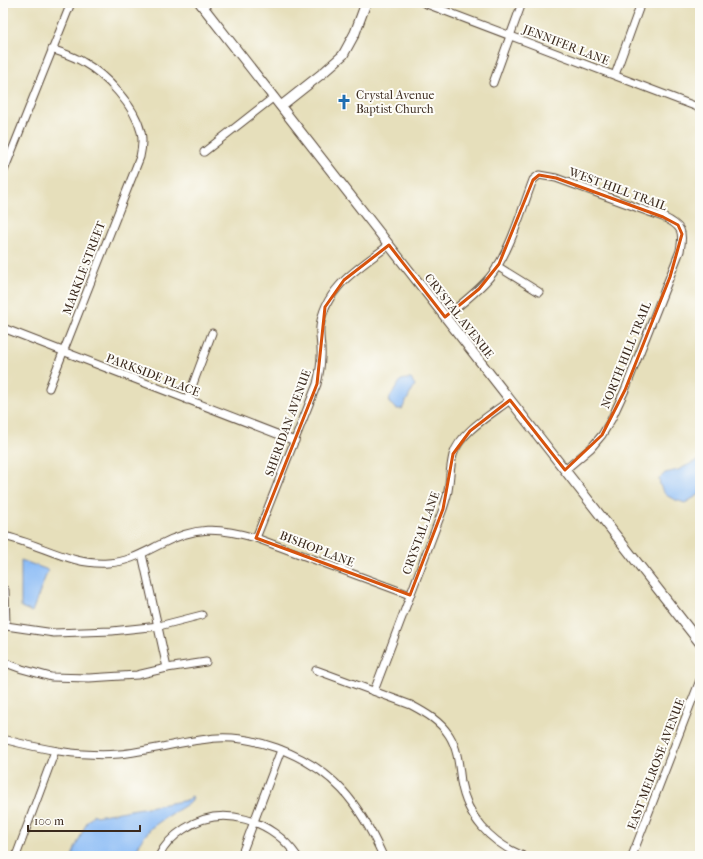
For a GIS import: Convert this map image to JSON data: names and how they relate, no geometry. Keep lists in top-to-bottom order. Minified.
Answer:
{"streets":{"street":["JENNIFER LANE","WEST HILL TRAIL","MARKLE STREET","CRYSTAL AVENUE","NORTH HILL TRAIL","PARKSIDE PLACE","SHERIDAN AVENUE","CRYSTAL LANE","BISHOP LANE","EAST MELROSE AVENUE"]},"crossings":[["WEST HILL TRAIL","NORTH HILL TRAIL"],["MARKLE STREET","PARKSIDE PLACE"],["CRYSTAL AVENUE","NORTH HILL TRAIL"],["CRYSTAL AVENUE","SHERIDAN AVENUE"],["CRYSTAL AVENUE","CRYSTAL LANE"],["PARKSIDE PLACE","SHERIDAN AVENUE"],["SHERIDAN AVENUE","BISHOP LANE"],["CRYSTAL LANE","BISHOP LANE"]],"places":{"church":["Crystal Avenue Baptist Church"]},"scale_bar":"100 m"}
